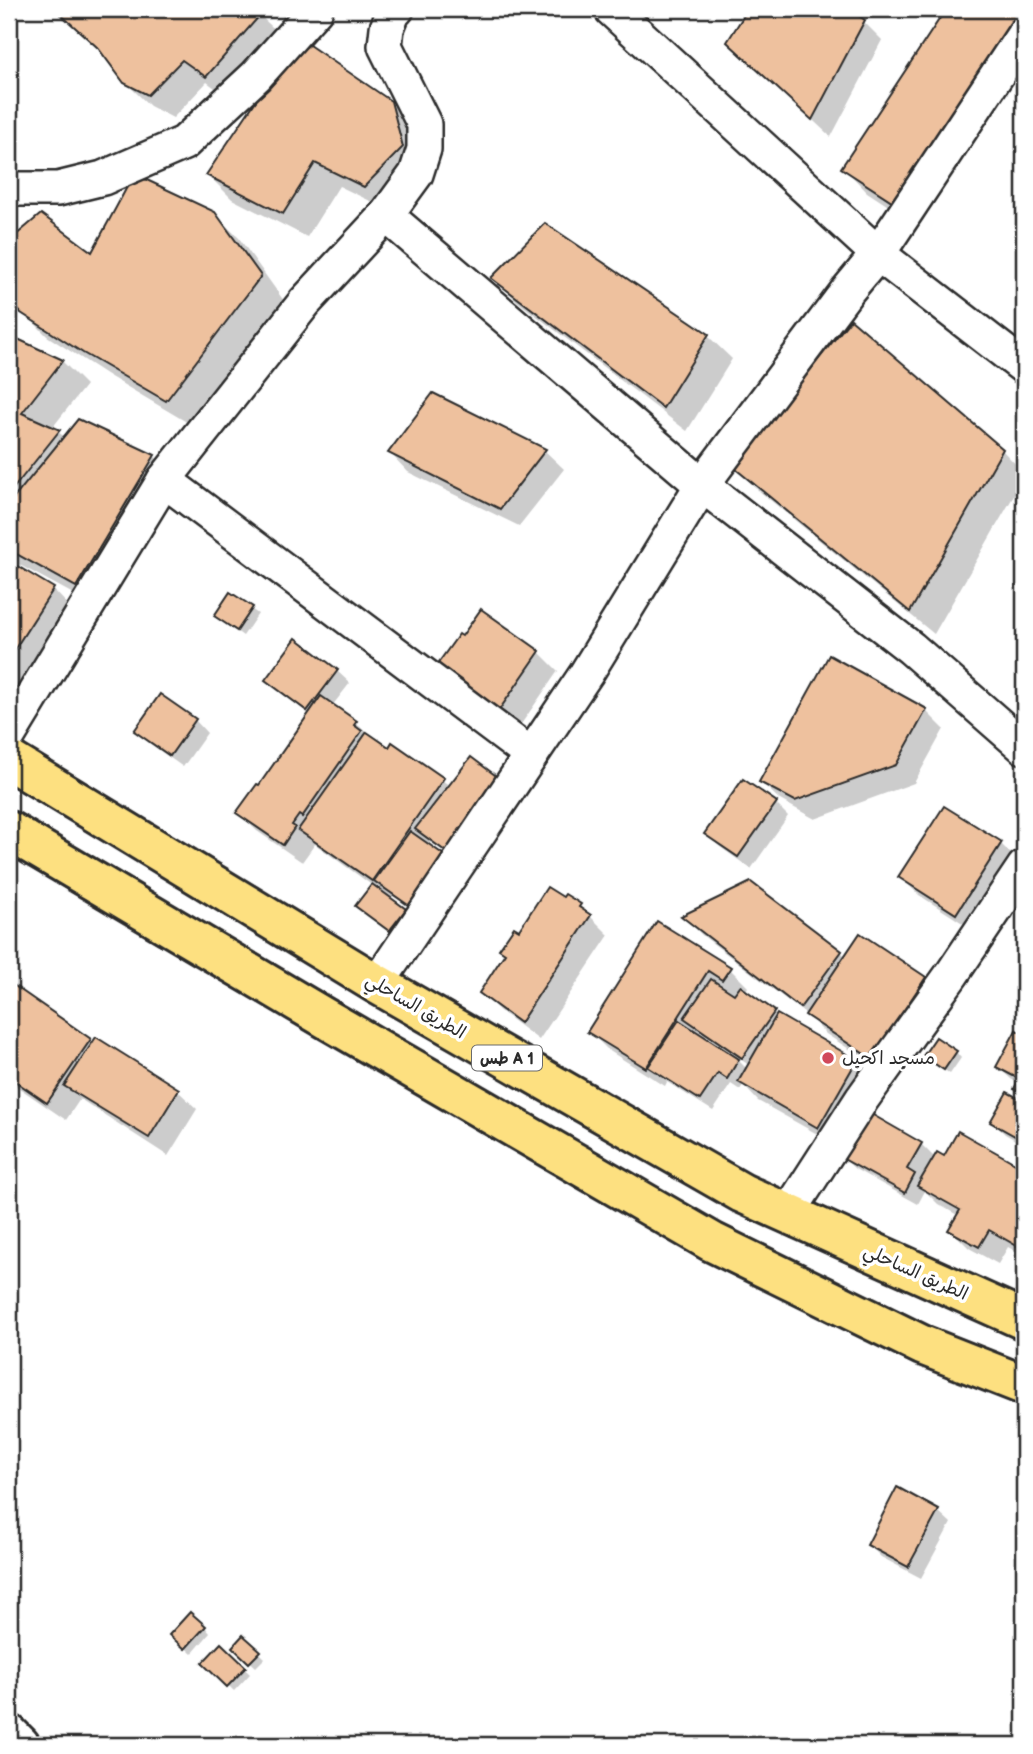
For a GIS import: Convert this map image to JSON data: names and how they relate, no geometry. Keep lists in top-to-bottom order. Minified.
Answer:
{"streets":{"highway":["الطريق الساحلي","طس A 1"]},"places":["مسجد اكحيل"]}
